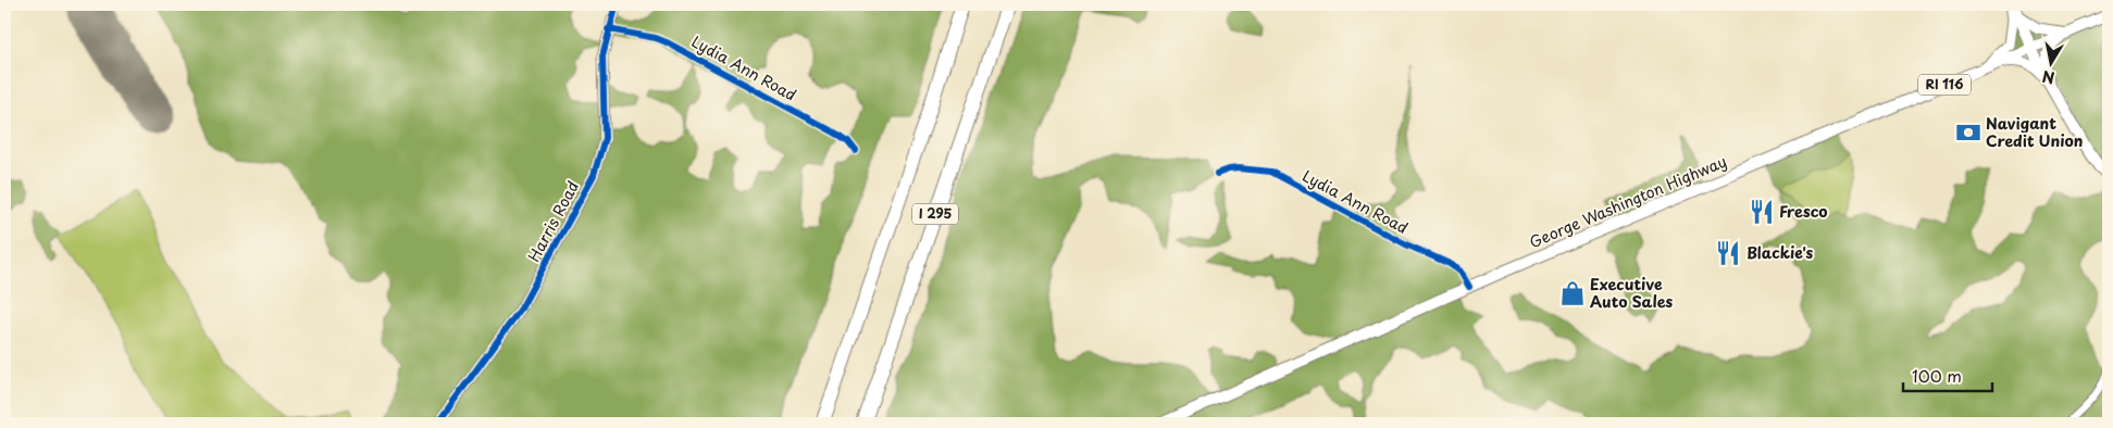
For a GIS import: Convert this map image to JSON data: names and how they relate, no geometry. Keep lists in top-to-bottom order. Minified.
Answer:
{"streets":{"highway":["I 295"],"main road":["RI 116","George Washington Highway"],"street":["Lydia Ann Road","Harris Road"]},"crossings":[["Lydia Ann Road","George Washington Highway"],["Lydia Ann Road","Harris Road"]],"places":{"bank":["Navigant Credit Union"],"restaurant":["Fresco","Blackie's"],"shop":["Executive Auto Sales"]},"scale_bar":"100 m","north":"bottom"}
